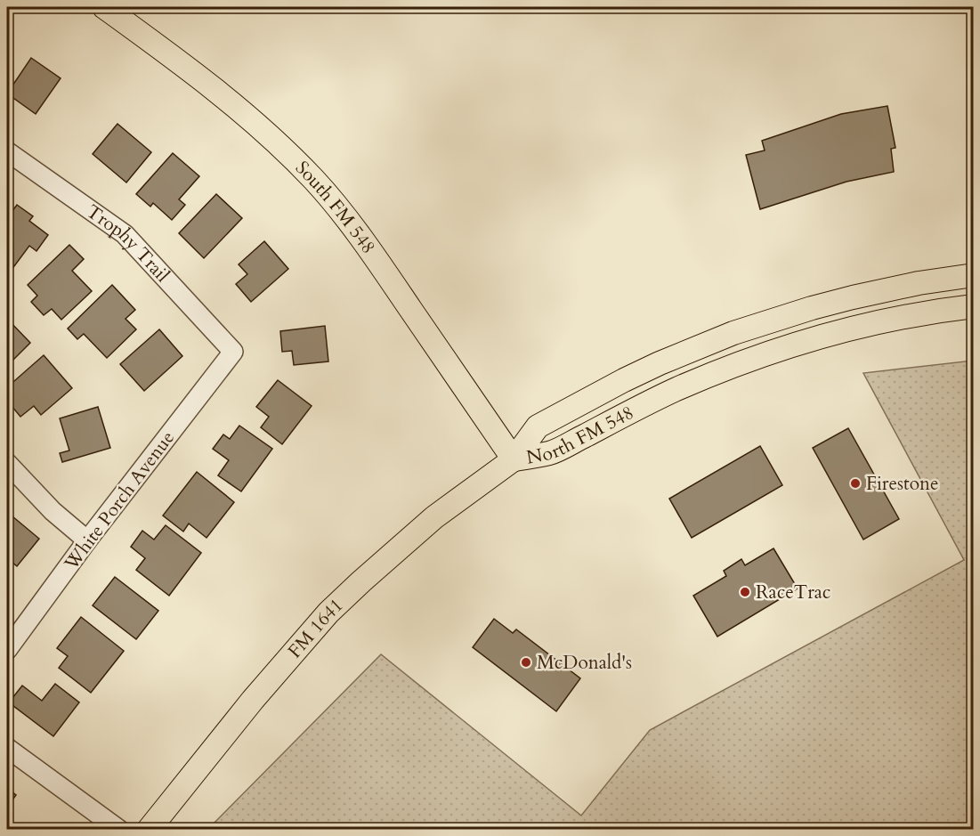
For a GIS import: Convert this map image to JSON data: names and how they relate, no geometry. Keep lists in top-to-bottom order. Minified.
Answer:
{"streets":{"main road":["South FM 548","North FM 548","FM 1641"],"street":["Trophy Trail","White Porch Avenue"]},"crossings":[["South FM 548","North FM 548"],["South FM 548","FM 1641"],["Trophy Trail","White Porch Avenue"],["North FM 548","FM 1641"]],"places":["Firestone","RaceTrac","McDonald's"]}
